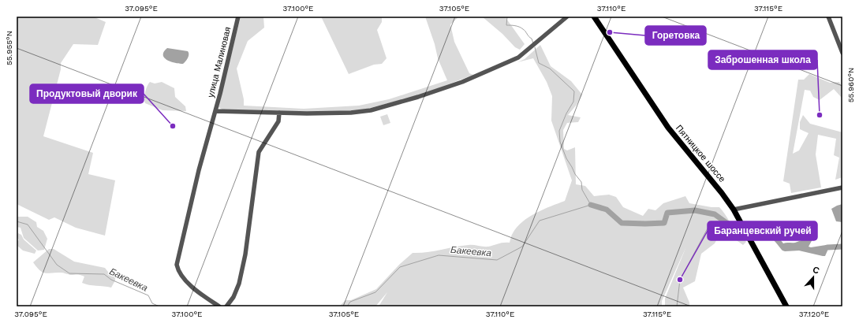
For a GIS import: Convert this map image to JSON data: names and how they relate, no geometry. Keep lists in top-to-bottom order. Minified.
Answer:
{"streets":{"main road":["Пятницкое шоссе"],"street":["улица Малиновая"]},"water":["Бакеевка"],"places":["Горетовка","Заброшенная школа","Продуктовый дворик","Баранцевский ручей"],"north":"top","coordinates":["37.095°E","37.100°E","37.105°E","37.110°E","37.115°E","55.955°N","55.960°N","37.120°E"]}
